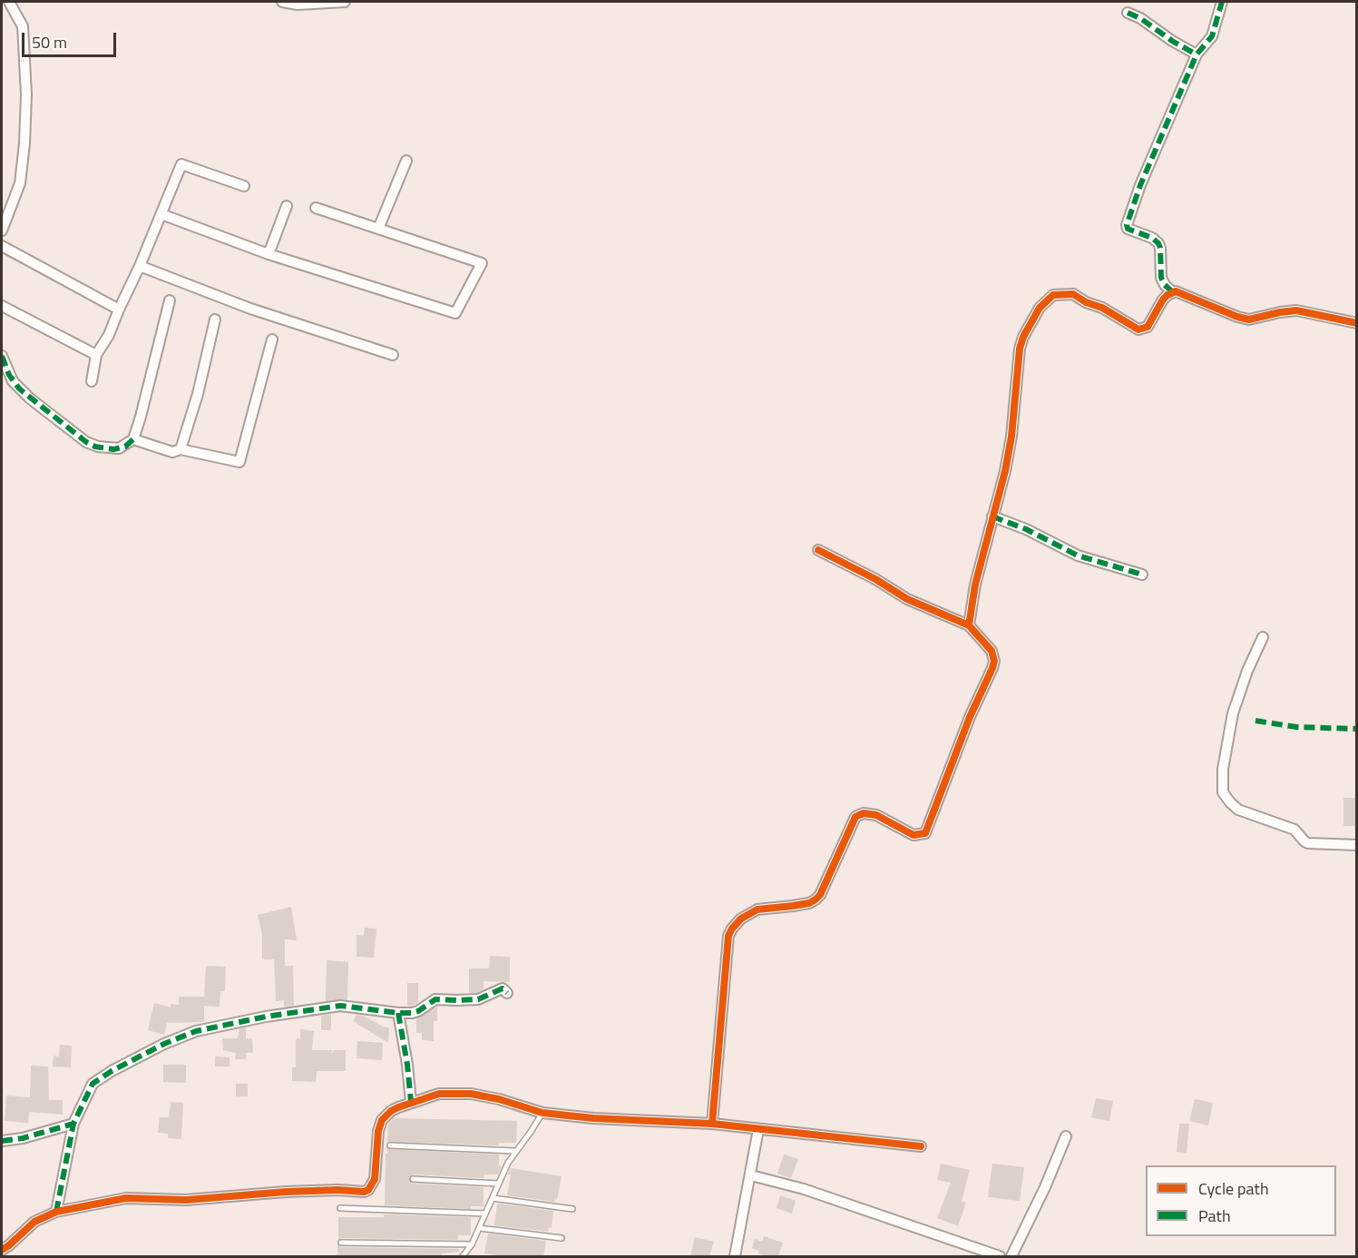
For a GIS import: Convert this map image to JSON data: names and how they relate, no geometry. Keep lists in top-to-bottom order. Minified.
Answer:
{"legend":["Cycle path","Path"],"scale_bar":"50 m"}
